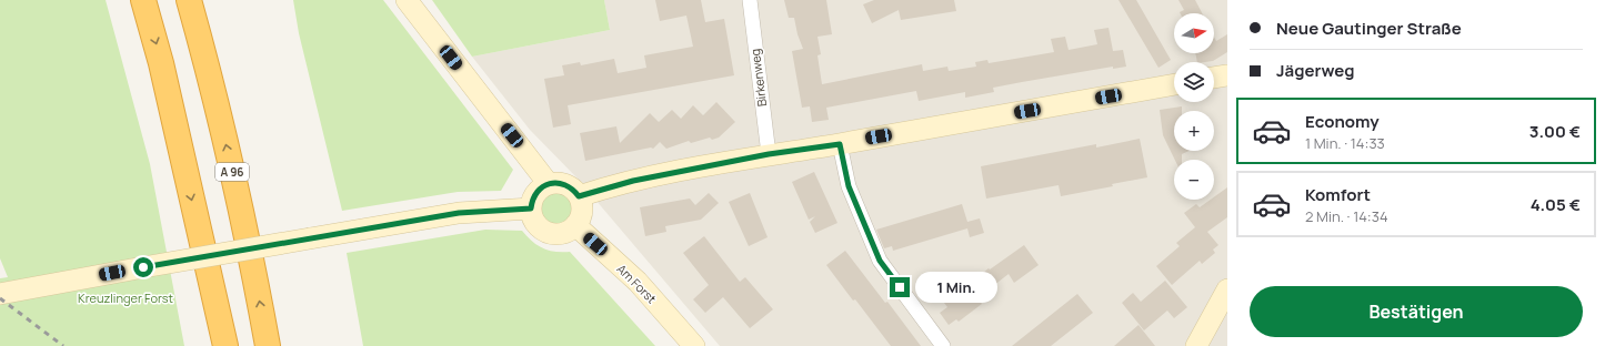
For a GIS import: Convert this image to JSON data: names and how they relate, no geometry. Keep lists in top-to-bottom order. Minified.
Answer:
{"streets":{"highway":["A 96"],"street":["Birkenweg","Am Forst"]},"parks":["Kreuzlinger Forst"],"north":"right","page":{"banner":["Neue Gautinger Straße","Jägerweg"],"map_buttons":["+","−"],"list":[{"name":"Economy","note":"1 Min. · 14:33","value":"3.00 €"},{"name":"Komfort","note":"2 Min. · 14:34","value":"4.05 €"}],"bubble":"1 Min.","buttons":"Bestätigen"}}
